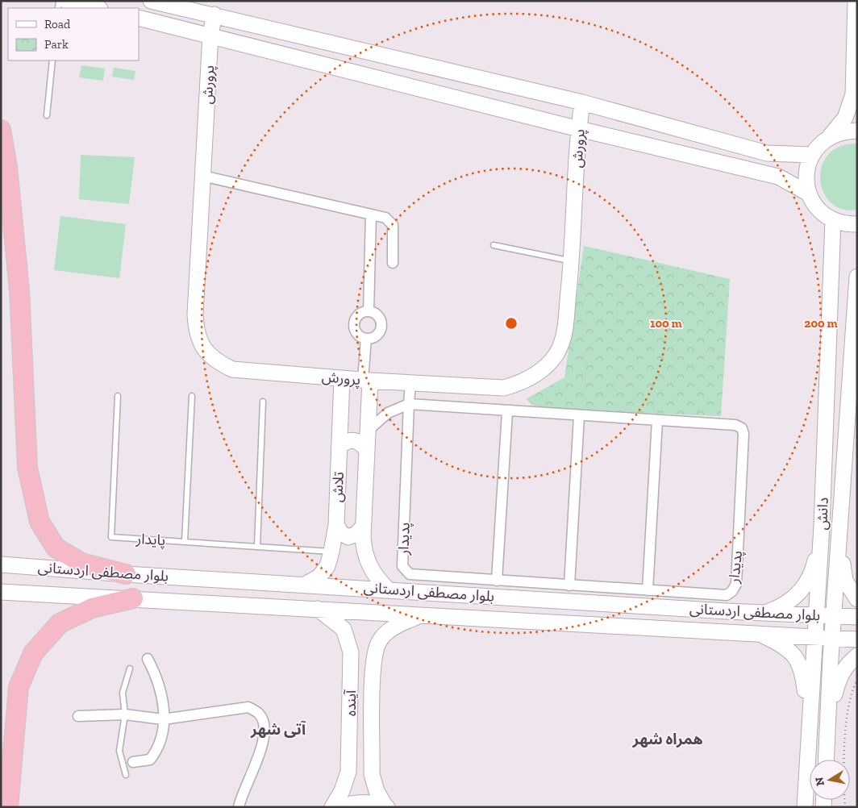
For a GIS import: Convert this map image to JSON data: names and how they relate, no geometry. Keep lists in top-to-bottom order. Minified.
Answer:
{"streets":{"street":["پرورش","تلاش","دانش","پدیدار","بلوار مصطفی اردستانی","آینده"],"lane":["پایدار"]},"crossings":[["پرورش","تلاش"],["تلاش","پدیدار"],["تلاش","پایدار"],["تلاش","بلوار مصطفی اردستانی"],["دانش","بلوار مصطفی اردستانی"],["بلوار مصطفی اردستانی","آینده"]],"districts":["آتی شهر","همراه شهر"],"legend":["Road","Park"],"north":"left","rings":["100 m","200 m"]}
